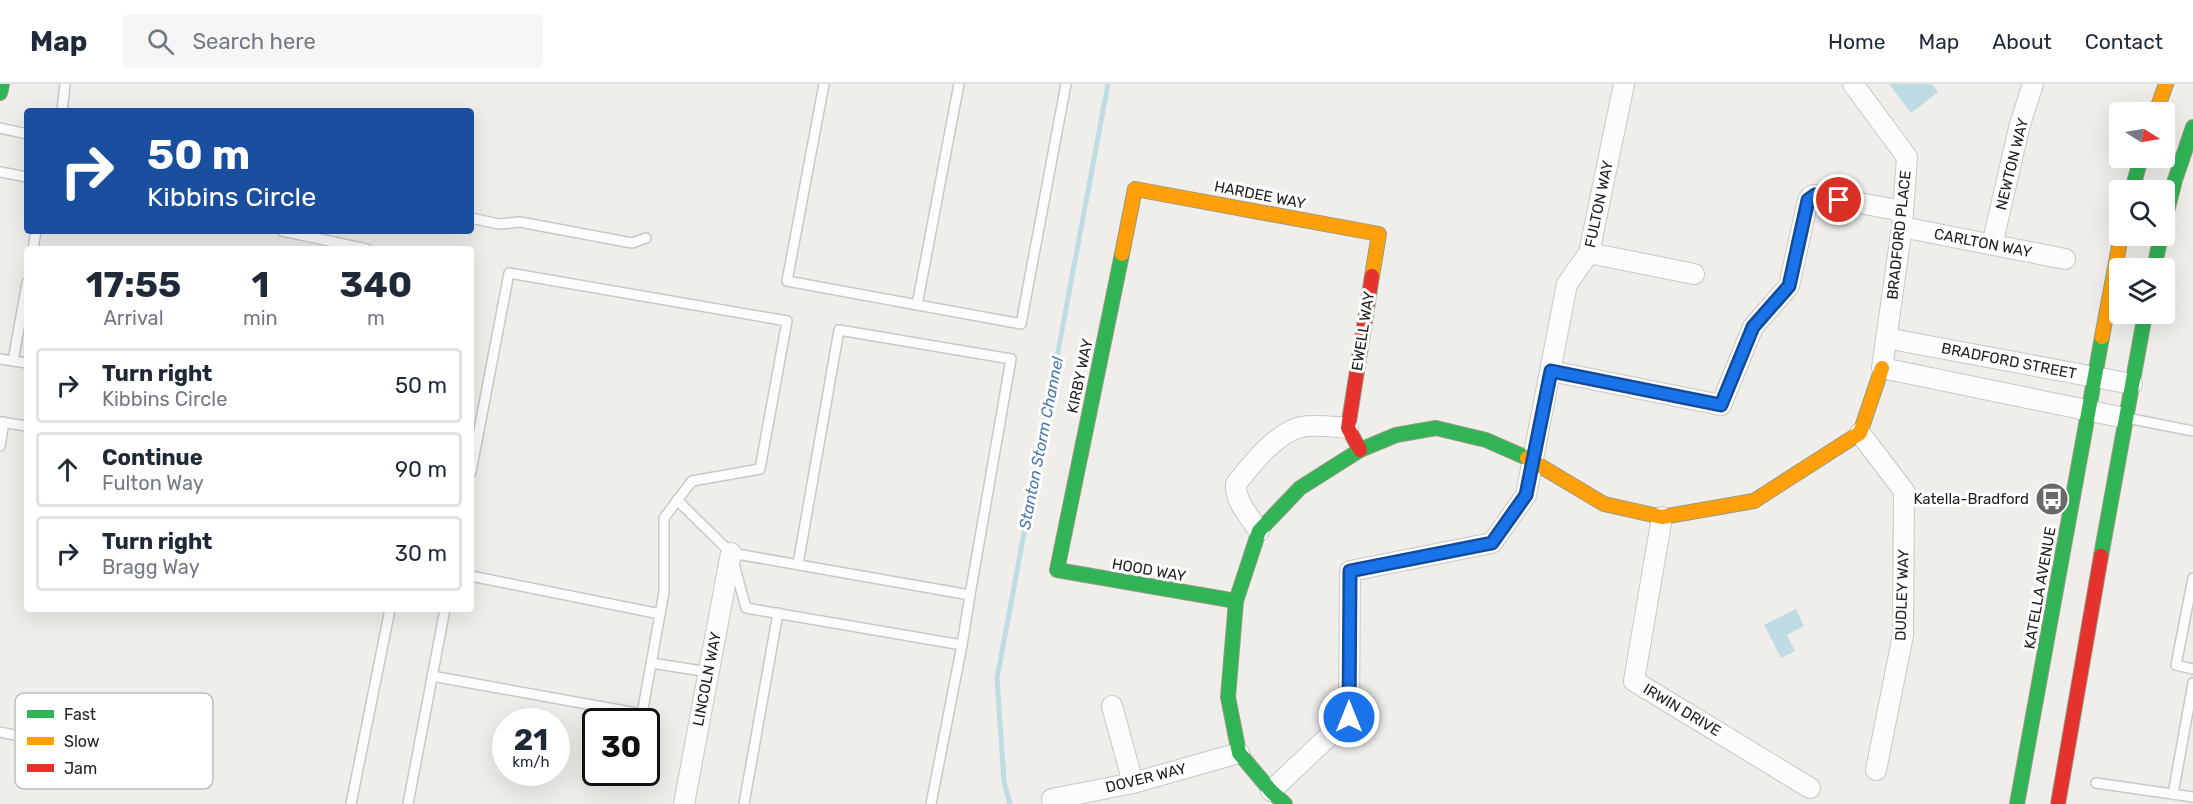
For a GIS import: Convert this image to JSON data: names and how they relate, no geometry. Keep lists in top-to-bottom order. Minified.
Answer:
{"streets":{"street":["NEWTON WAY","HARDEE WAY","FULTON WAY","BRADFORD PLACE","CARLTON WAY","EWELL WAY","BRADFORD STREET","KIRBY WAY","HOOD WAY","KATELLA AVENUE","DUDLEY WAY","LINCOLN WAY","IRWIN DRIVE","DOVER WAY"]},"crossings":[["NEWTON WAY","CARLTON WAY"],["HARDEE WAY","EWELL WAY"],["HARDEE WAY","KIRBY WAY"],["FULTON WAY","CARLTON WAY"],["BRADFORD PLACE","CARLTON WAY"],["BRADFORD PLACE","BRADFORD STREET"],["BRADFORD STREET","KATELLA AVENUE"],["KIRBY WAY","HOOD WAY"]],"water":["Stanton Storm Channel"],"places":{"bus stop":["Katella-Bradford"]},"legend":["Fast","Slow","Jam"],"north":"right","page":{"header":"Map","search":"Search here","nav":["Home","Map","About","Contact"],"turn":["50 m","Kibbins Circle"],"eta":["17:55","Arrival","1","min","340","m"],"list":[{"name":"Turn right","note":"Kibbins Circle","value":"50 m"},{"name":"Continue","note":"Fulton Way","value":"90 m"},{"name":"Turn right","note":"Bragg Way","value":"30 m"}],"speed":"21 km/h","limit":"30"}}
